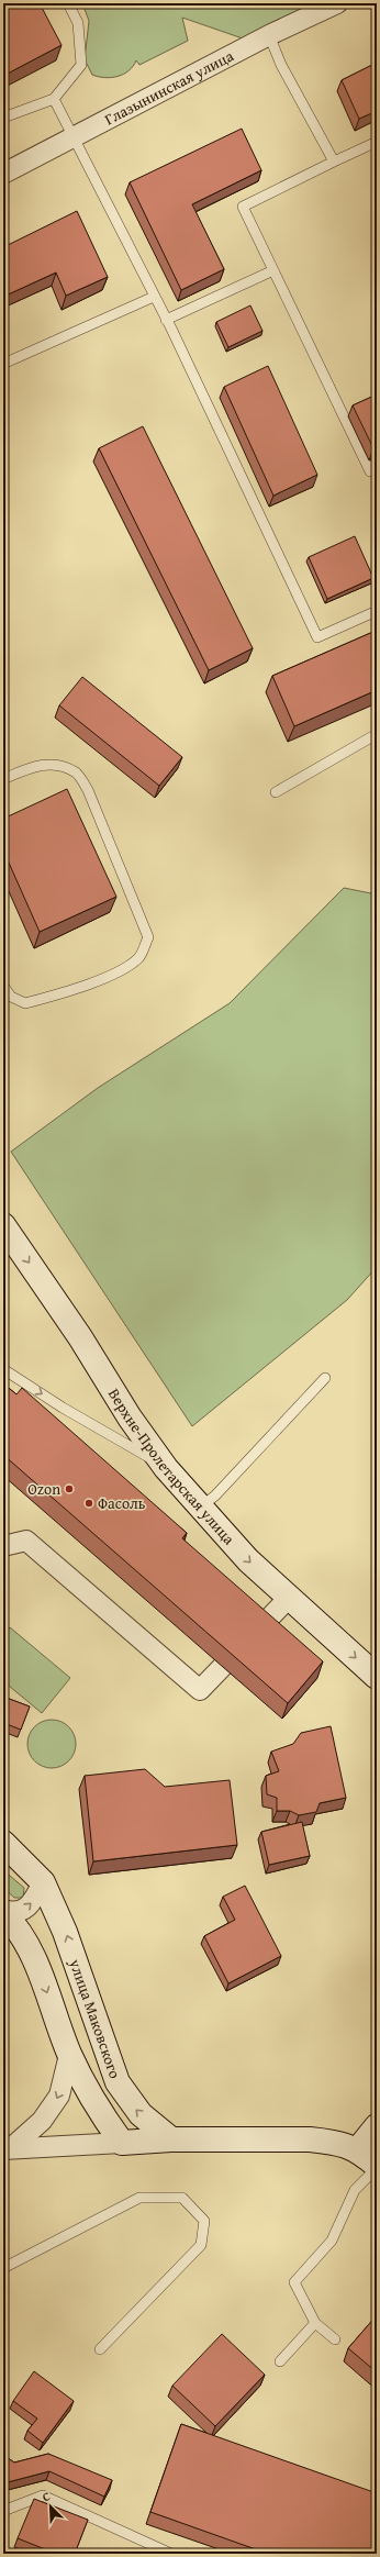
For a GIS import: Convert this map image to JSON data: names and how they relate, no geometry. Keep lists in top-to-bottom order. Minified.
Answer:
{"streets":{"main road":["Верхне-Пролетарская улица","улица Маковского"],"street":["Глазынинская улица"]},"one_way":["Верхне-Пролетарская улица"],"places":["Ozon","Фасоль"],"north":"top left"}
